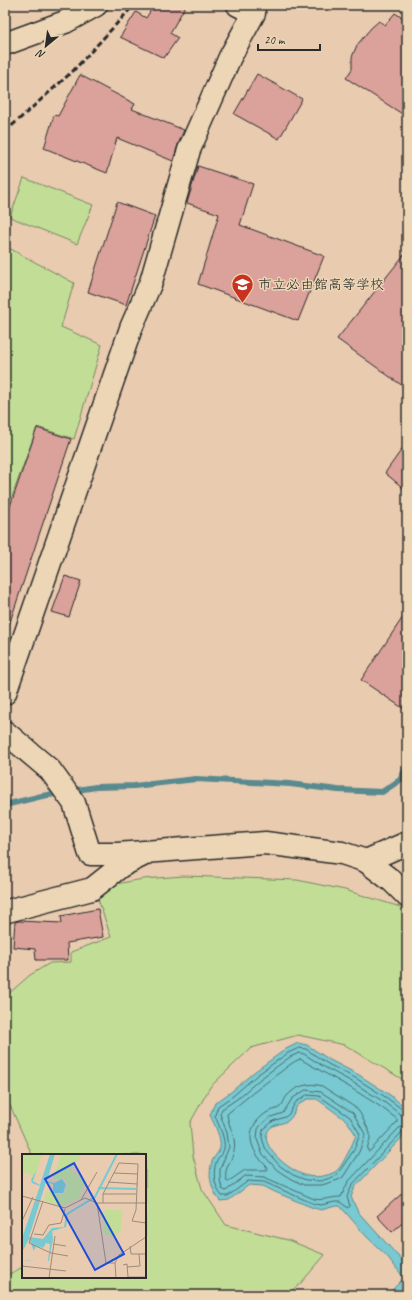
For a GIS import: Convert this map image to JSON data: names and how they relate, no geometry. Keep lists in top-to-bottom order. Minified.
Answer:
{"places":{"school or university":["市立必由館高等学校"]},"scale_bar":"20 m","north":"bottom left"}
